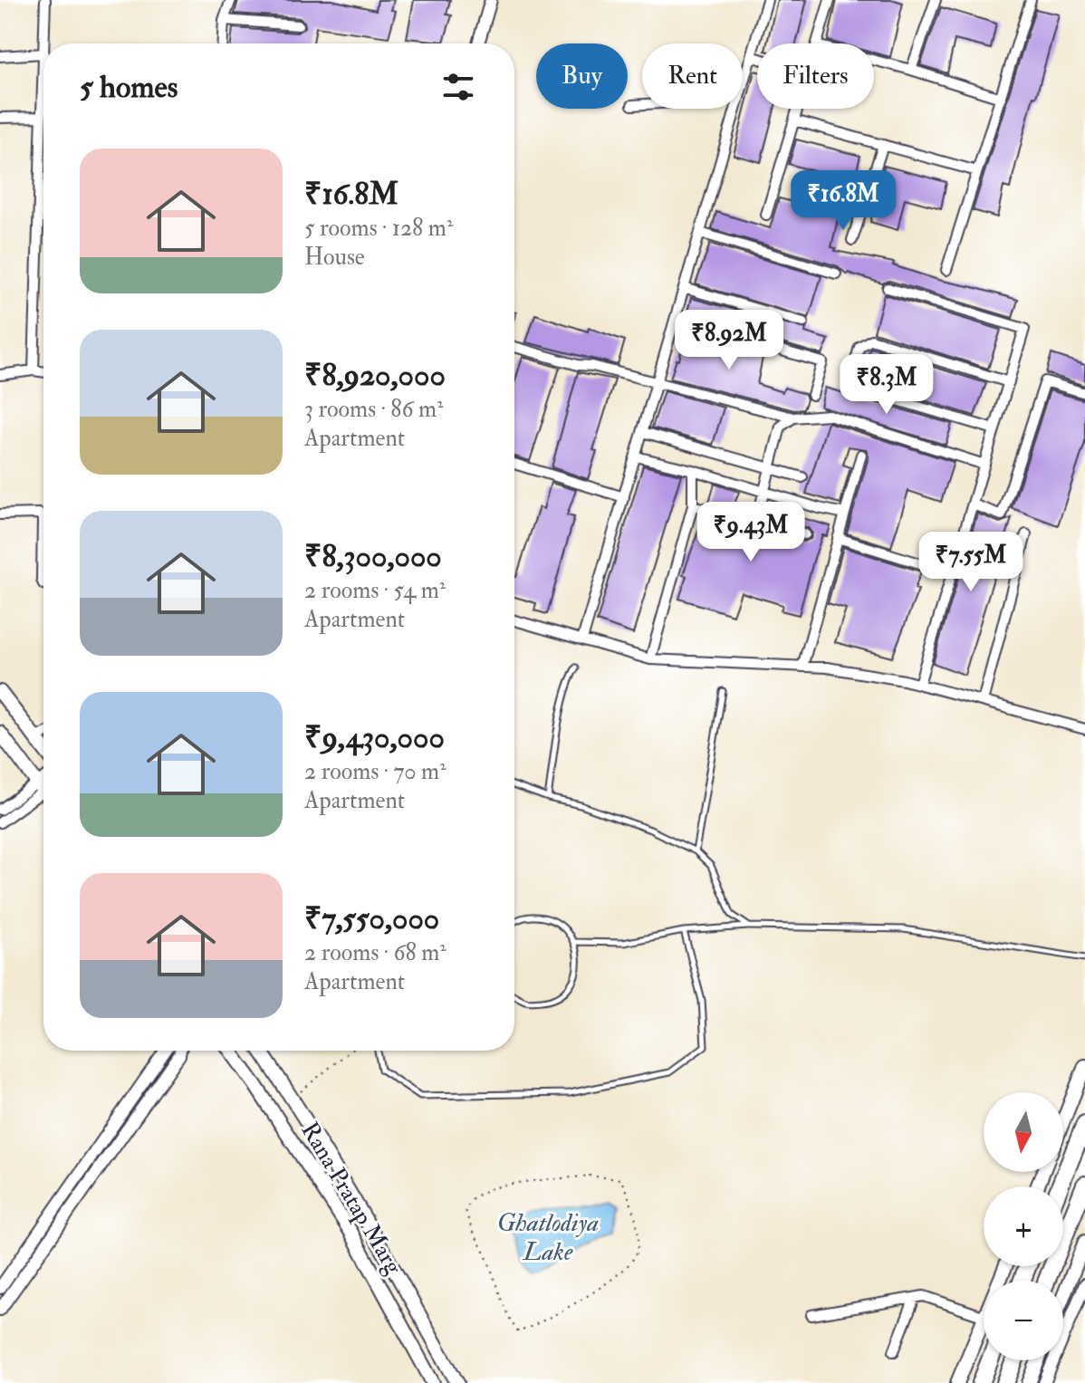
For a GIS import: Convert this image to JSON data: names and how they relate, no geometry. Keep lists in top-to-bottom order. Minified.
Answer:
{"streets":{"main road":["Rana Pratap Marg"]},"water":["Ghatlodiya Lake"],"north":"bottom","page":{"chip":["Buy","Rent","Filters"],"heading":"5 homes","list":[{"name":"₹16.8M","note":"5 rooms · 128 m² · House"},{"name":"₹8,920,000","note":"3 rooms · 86 m² · Apartment"},{"name":"₹8,300,000","note":"2 rooms · 54 m² · Apartment"},{"name":"₹9,430,000","note":"2 rooms · 70 m² · Apartment"},{"name":"₹7,550,000","note":"2 rooms · 68 m² · Apartment"}],"price":["₹16.8M","₹8.92M","₹8.3M","₹9.43M","₹7.55M"],"map_buttons":["+","−"]}}
